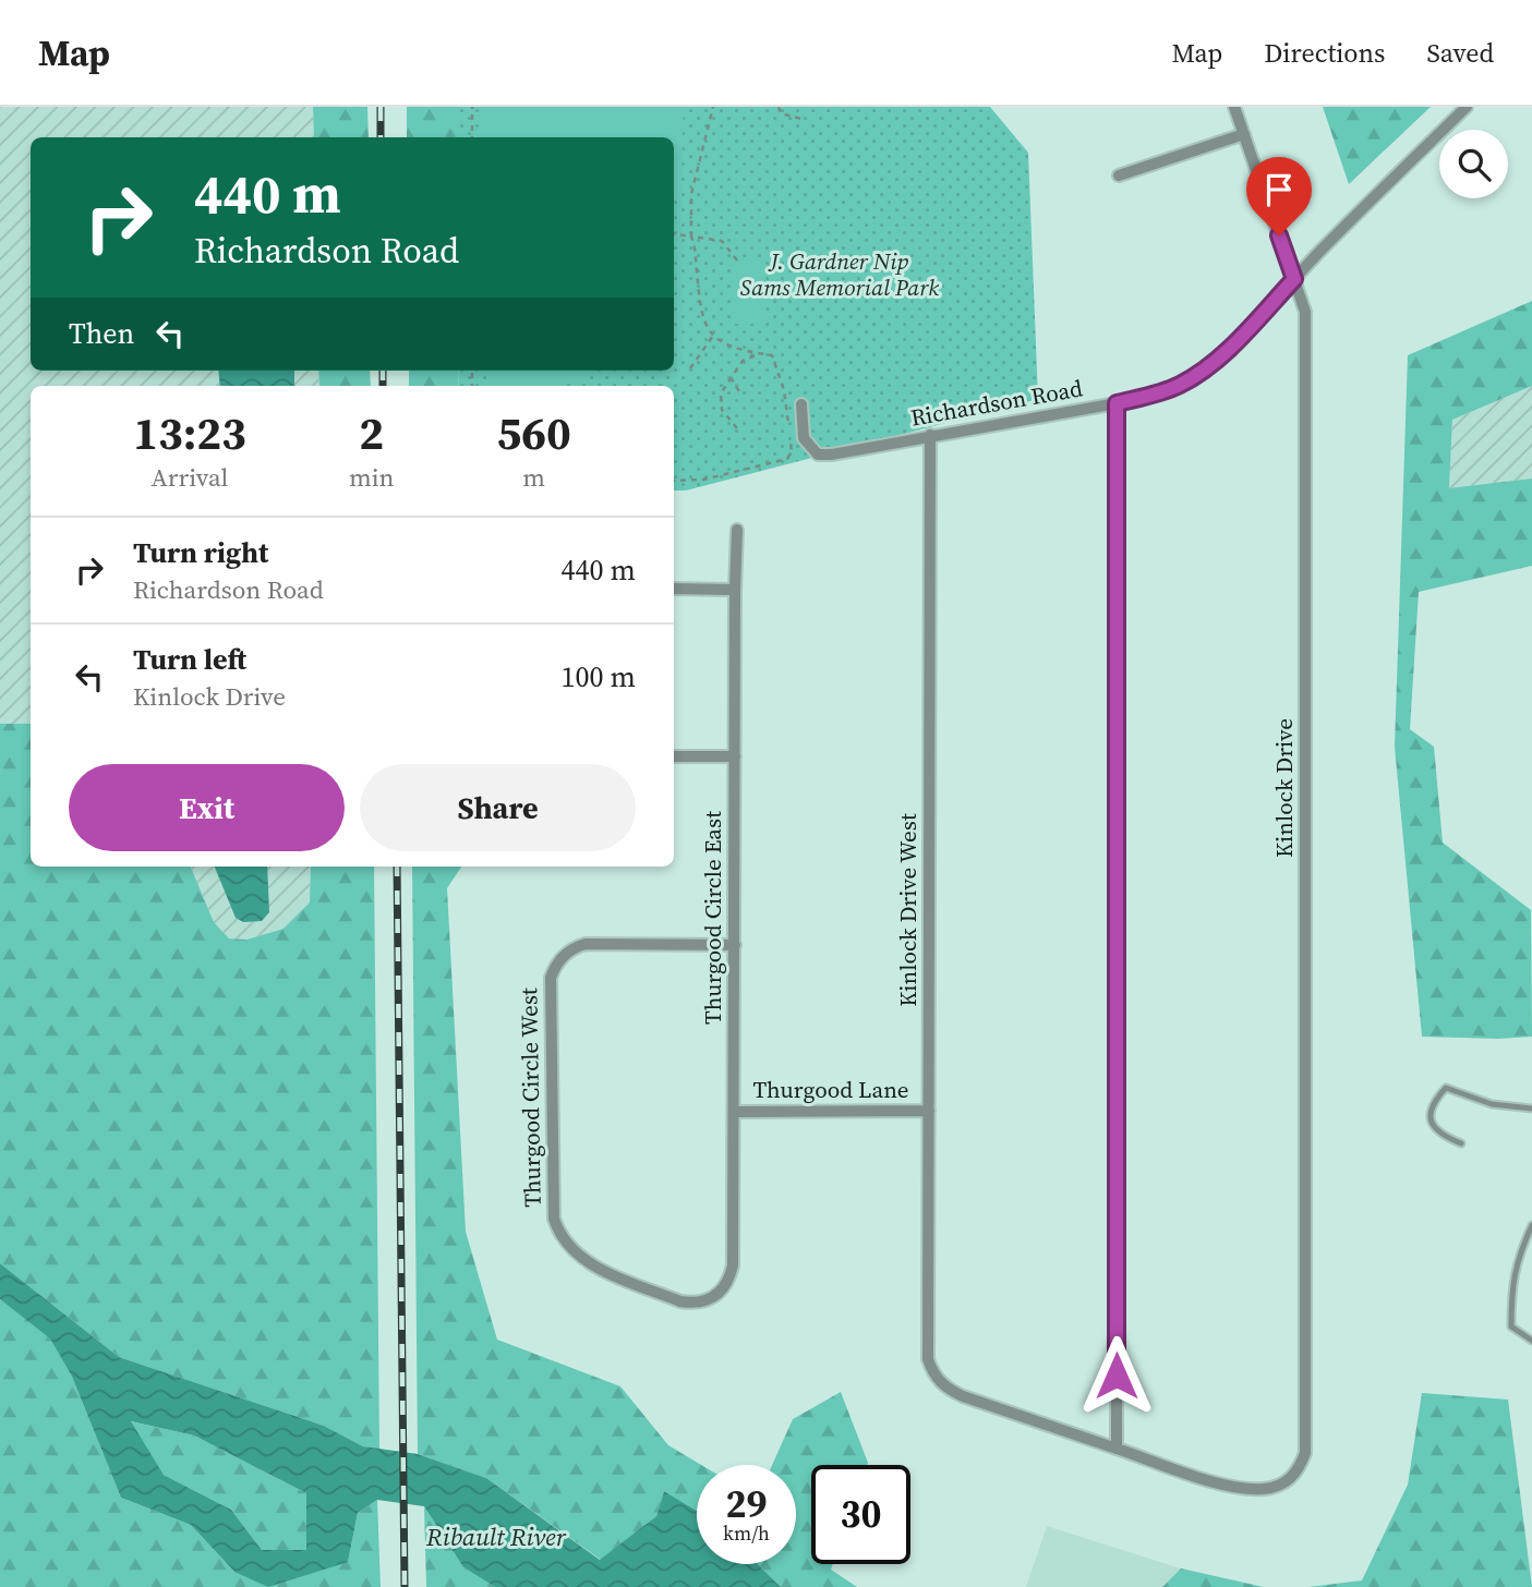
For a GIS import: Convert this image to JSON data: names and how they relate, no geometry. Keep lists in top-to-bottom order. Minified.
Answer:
{"streets":{"street":["Richardson Road","Kinlock Drive","Kinlock Drive West","Thurgood Circle East","Thurgood Lane","Thurgood Circle West"]},"crossings":[["Richardson Road","Kinlock Drive"],["Richardson Road","Kinlock Drive West"],["Kinlock Drive","Kinlock Drive West"],["Kinlock Drive West","Thurgood Lane"],["Thurgood Circle East","Thurgood Lane"],["Thurgood Circle East","Thurgood Circle West"]],"water":["Ribault River"],"parks":["J. Gardner Nip Sams Memorial Park"],"page":{"header":"Map","nav":["Map","Directions","Saved"],"turn":["440 m","Richardson Road"],"then":"Then","eta":["13:23","Arrival","2","min","560","m"],"list":[{"name":"Turn right","note":"Richardson Road","value":"440 m"},{"name":"Turn left","note":"Kinlock Drive","value":"100 m"}],"buttons":["Exit","Share"],"speed":"29 km/h","limit":"30"}}
